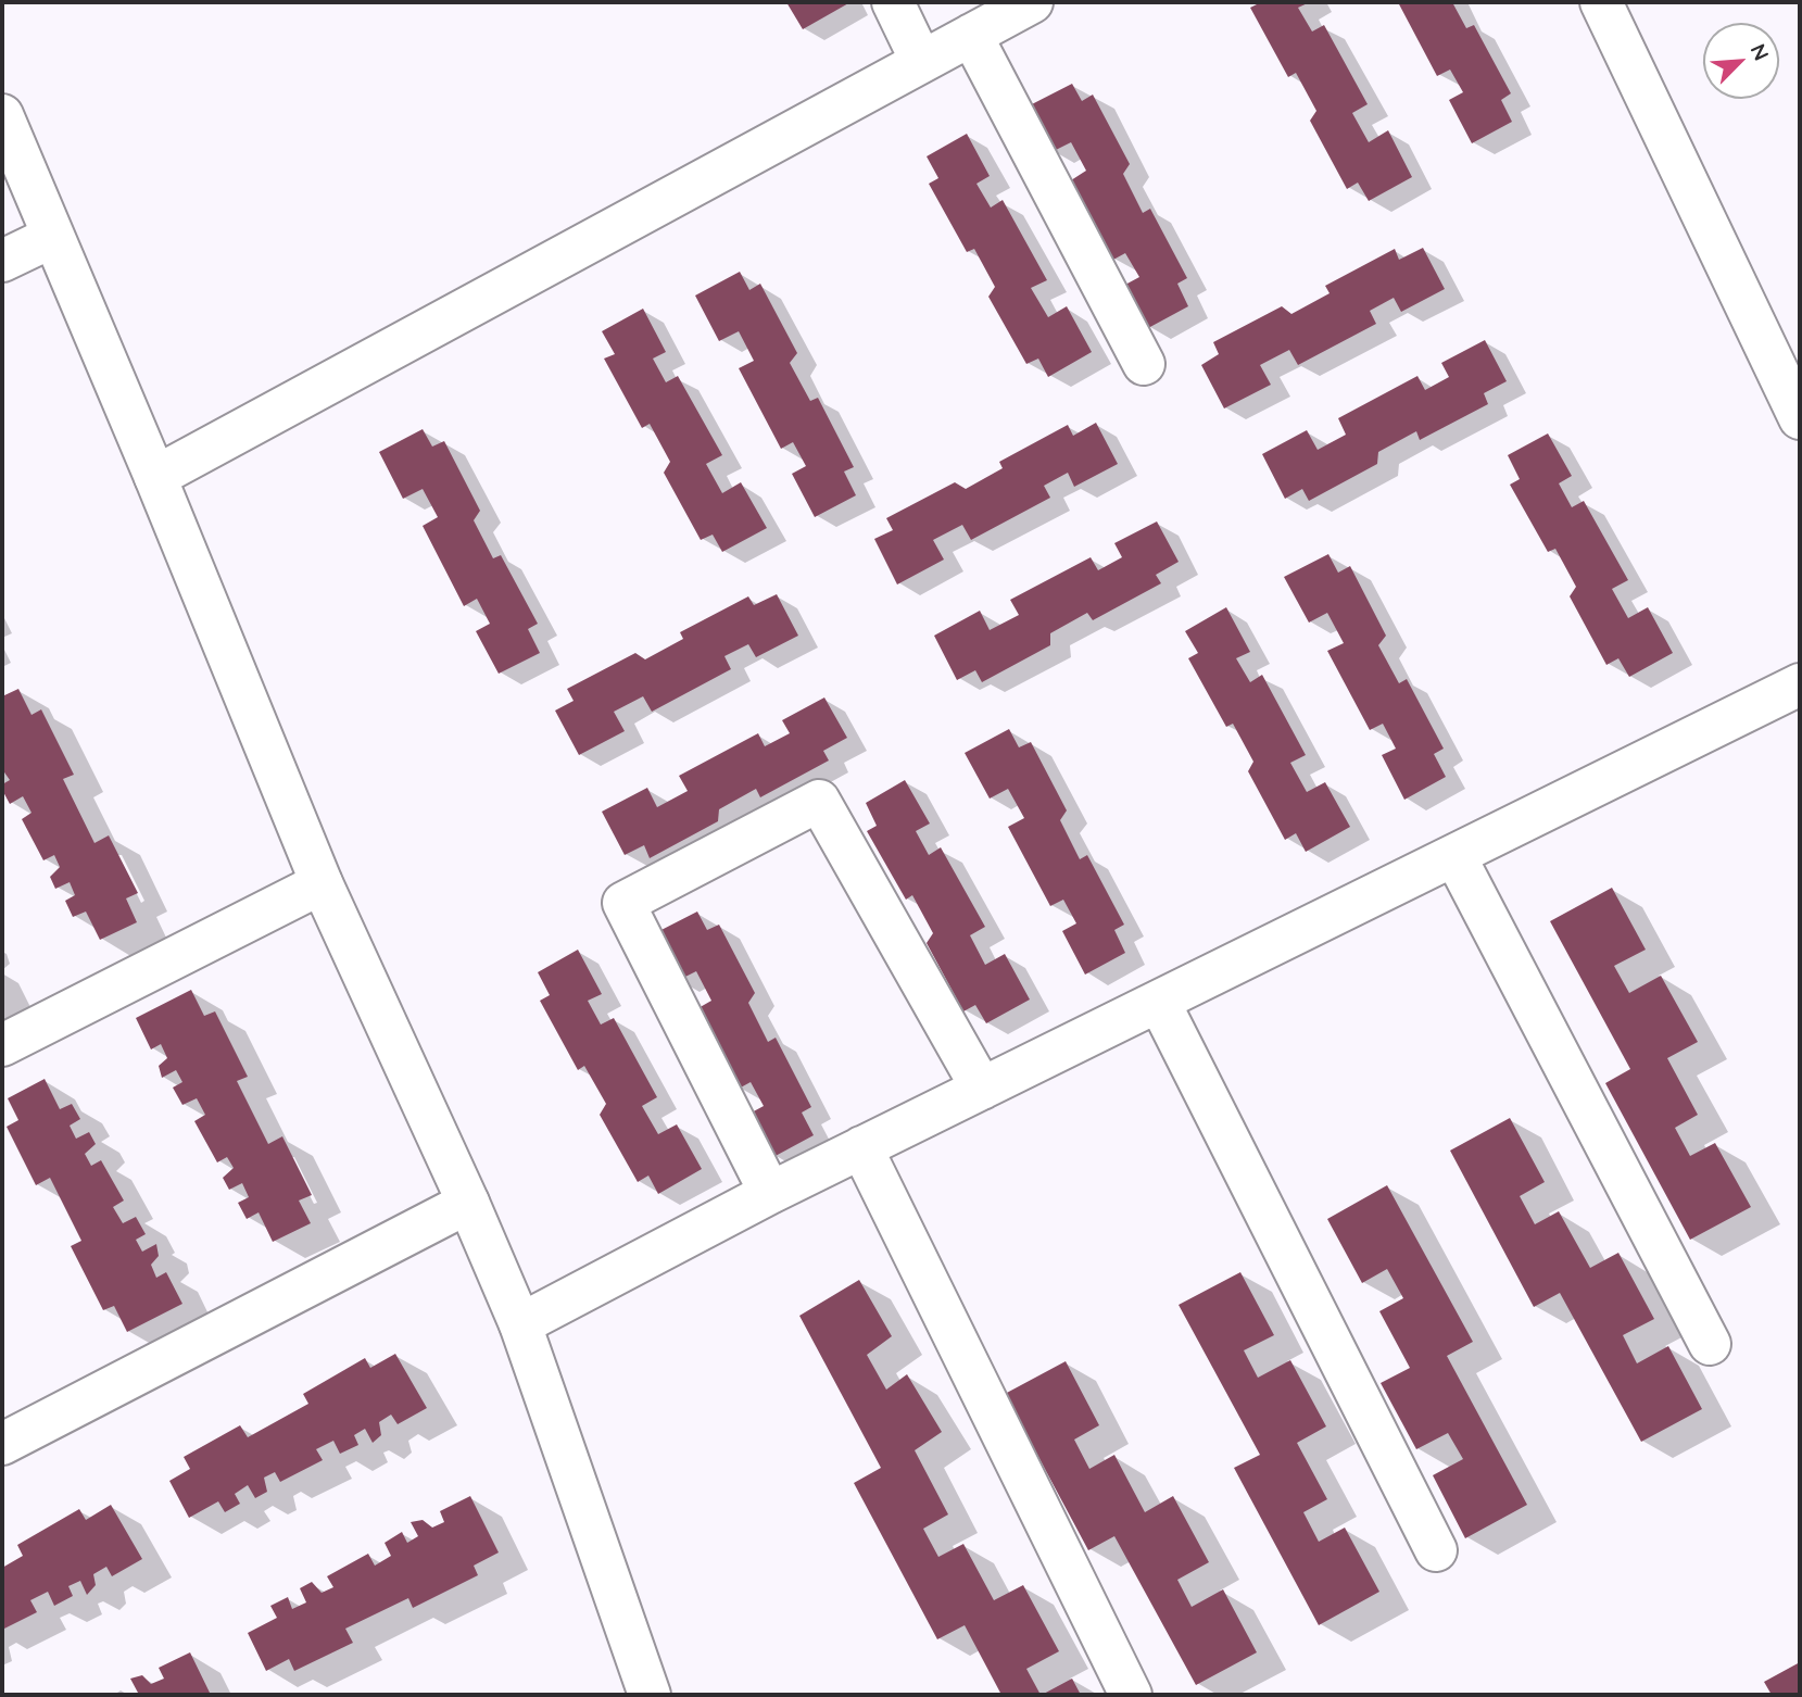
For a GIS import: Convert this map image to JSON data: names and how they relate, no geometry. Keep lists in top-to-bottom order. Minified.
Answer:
{"north":"top right"}
